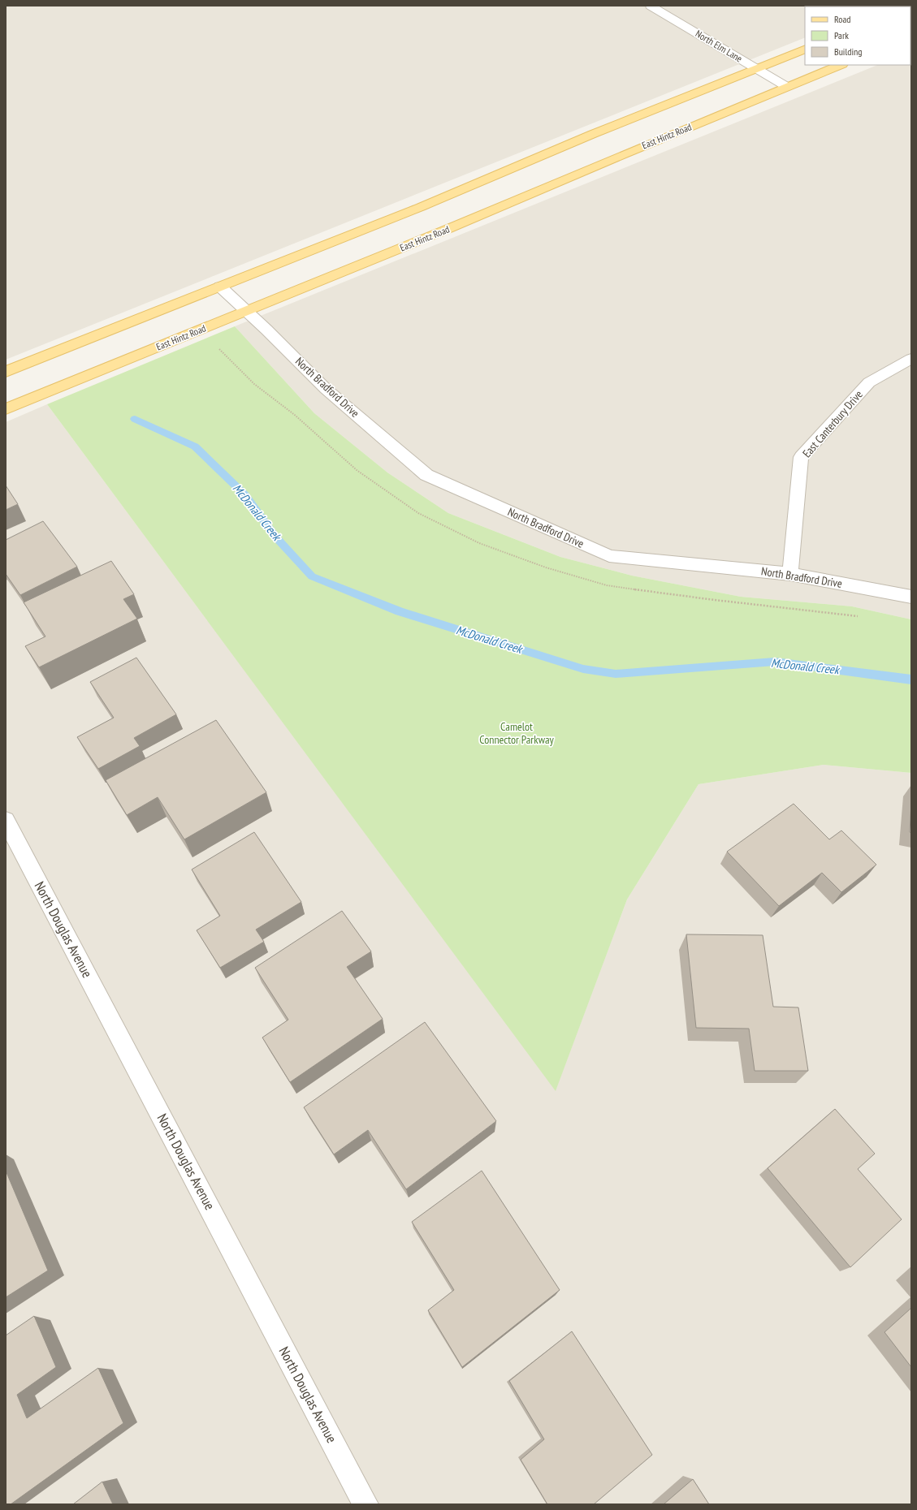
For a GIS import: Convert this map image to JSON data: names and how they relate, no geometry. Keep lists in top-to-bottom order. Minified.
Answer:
{"streets":{"main road":["East Hintz Road"],"street":["North Elm Lane","North Bradford Drive","East Canterbury Drive","North Douglas Avenue"]},"crossings":[["North Elm Lane","East Hintz Road"],["East Hintz Road","North Bradford Drive"],["North Bradford Drive","East Canterbury Drive"]],"water":["McDonald Creek"],"parks":["Camelot Connector Parkway"],"legend":["Road","Park","Building"]}
